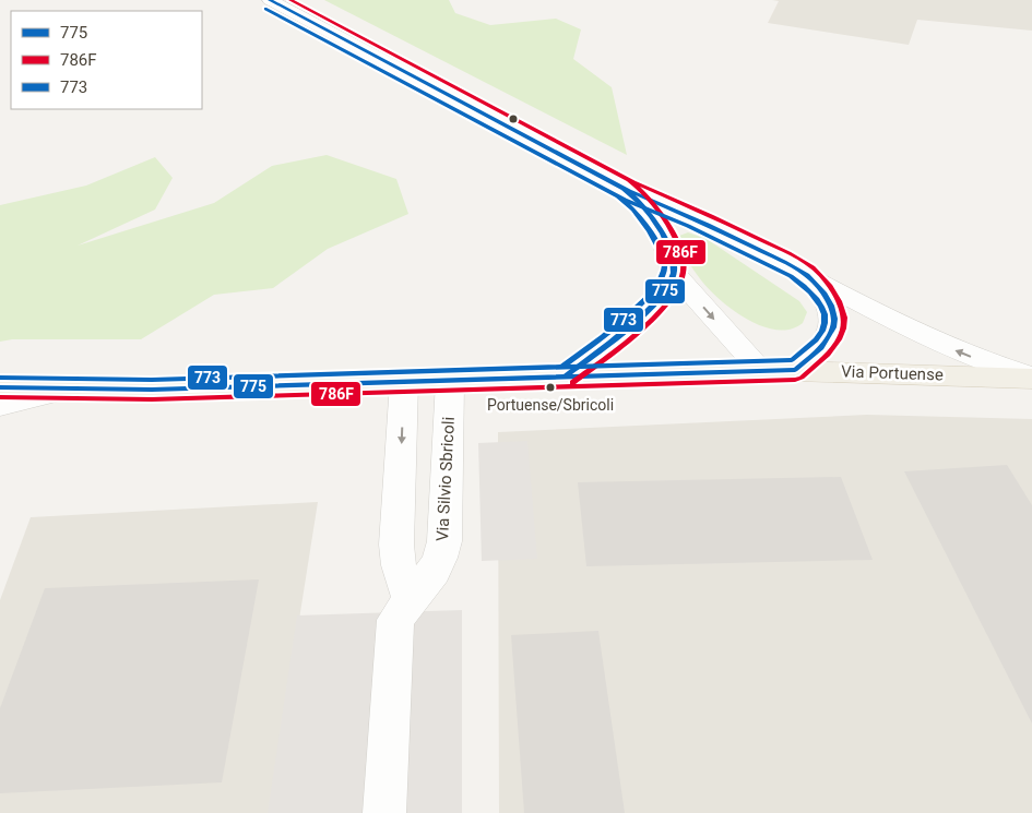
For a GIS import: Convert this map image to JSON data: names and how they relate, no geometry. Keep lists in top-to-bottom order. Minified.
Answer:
{"streets":{"main road":["Via Portuense"],"street":["Via Silvio Sbricoli"]},"crossings":[["Via Portuense","Via Silvio Sbricoli"]],"places":["Portuense/Sbricoli"],"lines":["transit line 775","transit line 786F","transit line 773"],"legend":["775","786F","773"]}
